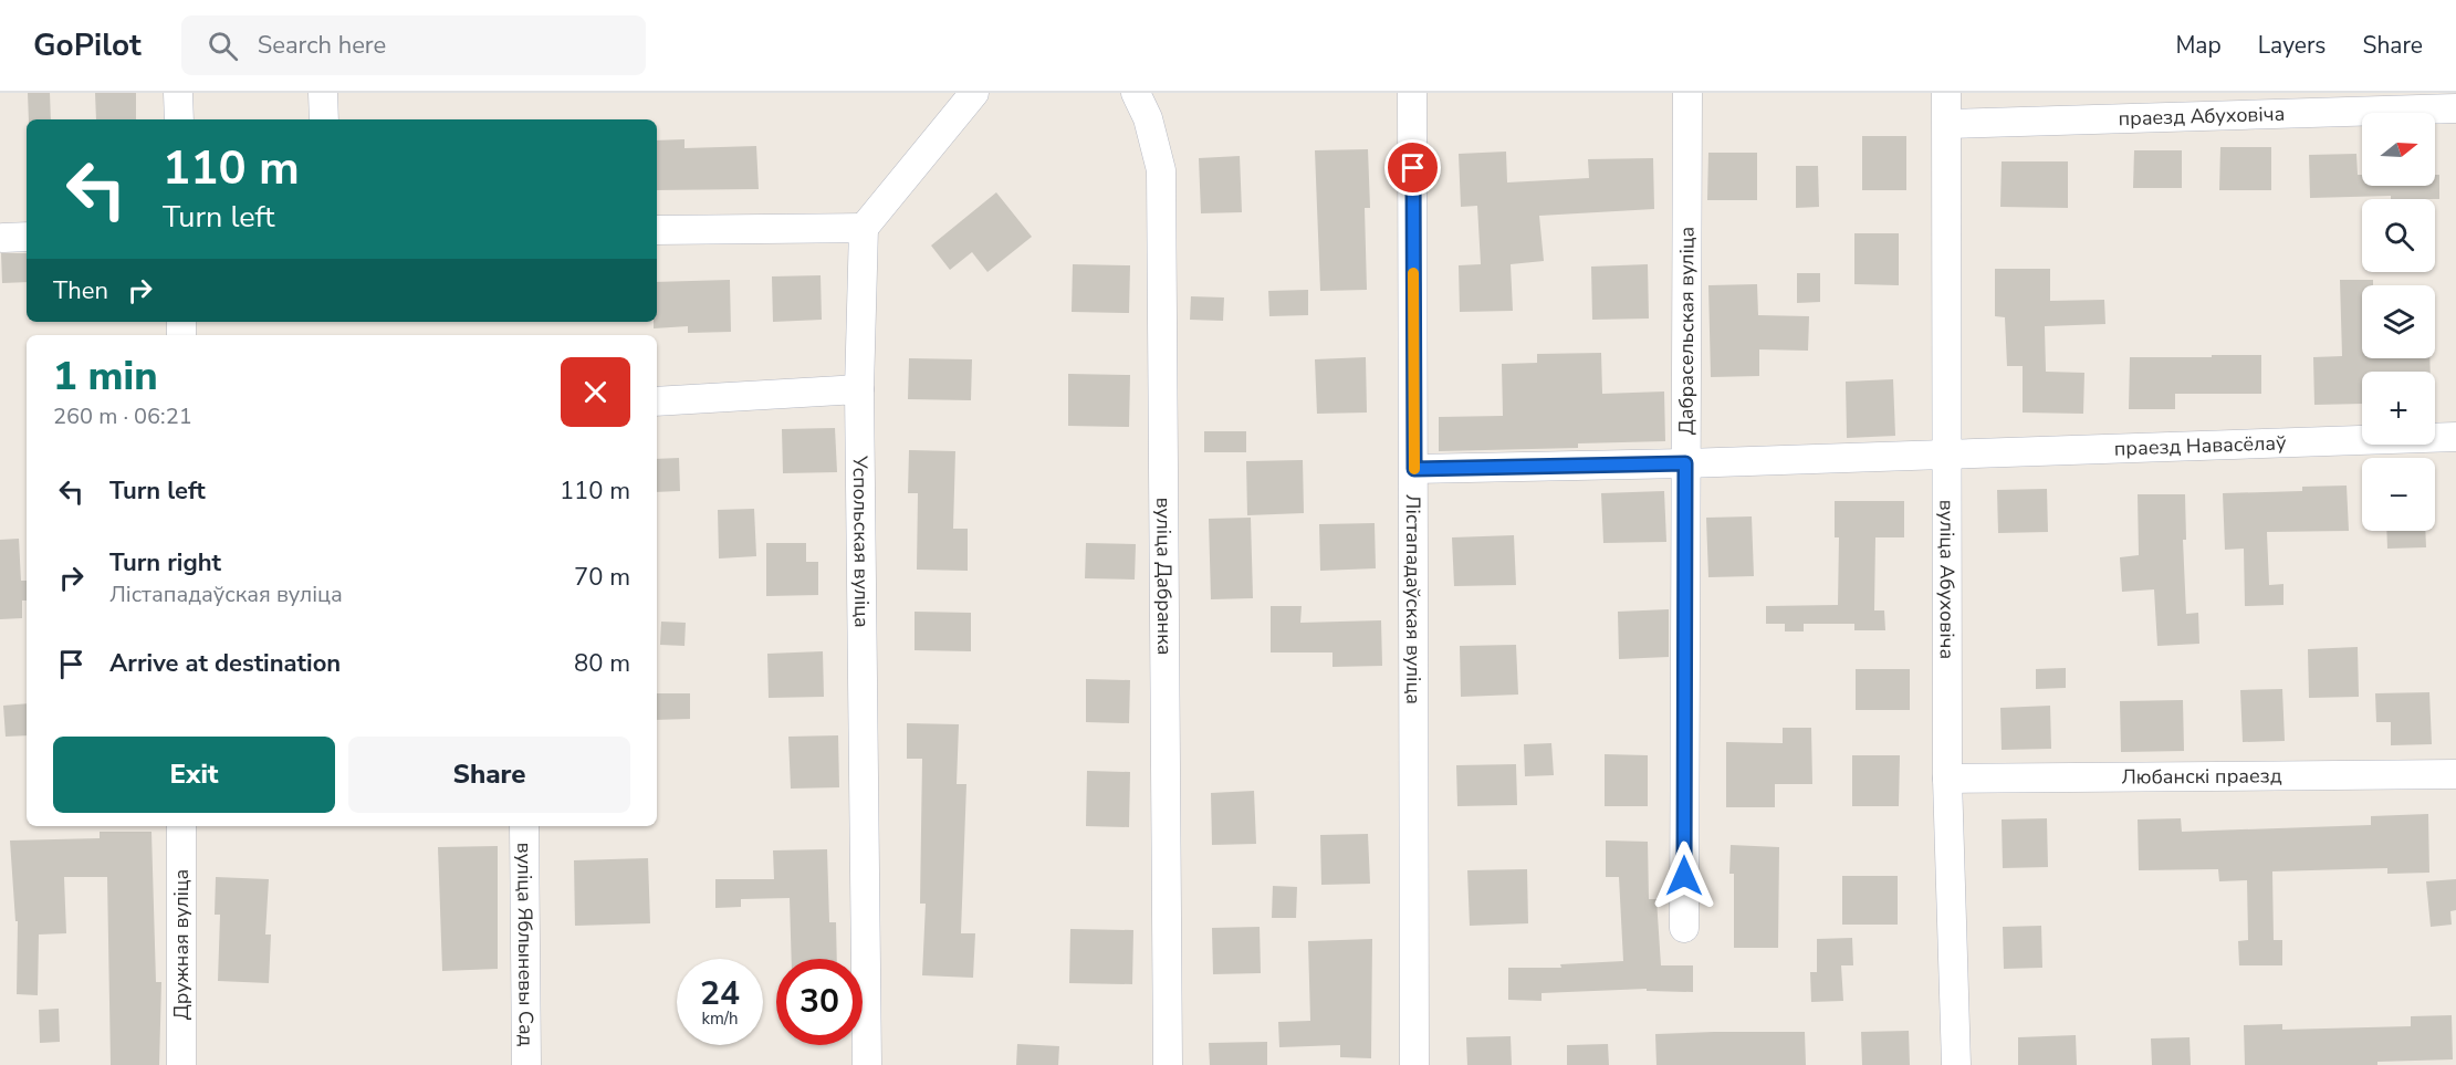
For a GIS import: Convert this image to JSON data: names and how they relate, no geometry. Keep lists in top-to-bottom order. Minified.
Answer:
{"streets":{"street":["праезд Абуховіча","Дабрасельская вуліца","праезд Навасёлаў","Успольская вуліца","вуліца Дабранка","вуліца Абуховіча","Лістападаўская вуліца","Любанскі праезд","Дружная вуліца","вуліца Яблыневы Сад"]},"crossings":[["праезд Абуховіча","вуліца Абуховіча"],["Дабрасельская вуліца","праезд Навасёлаў"],["праезд Навасёлаў","вуліца Абуховіча"],["праезд Навасёлаў","Лістападаўская вуліца"],["вуліца Абуховіча","Любанскі праезд"]],"north":"right","page":{"header":"GoPilot","search":"Search here","nav":["Map","Layers","Share"],"map_buttons":["+","−"],"turn":["110 m","Turn left"],"then":"Then","heading":["1 min","260 m · 06:21"],"list":[{"name":"Turn left","value":"110 m"},{"name":"Turn right","note":"Лістападаўская вуліца","value":"70 m"},{"name":"Arrive at destination","value":"80 m"}],"buttons":["Exit","Share"],"speed":"24 km/h","limit":"30"}}
